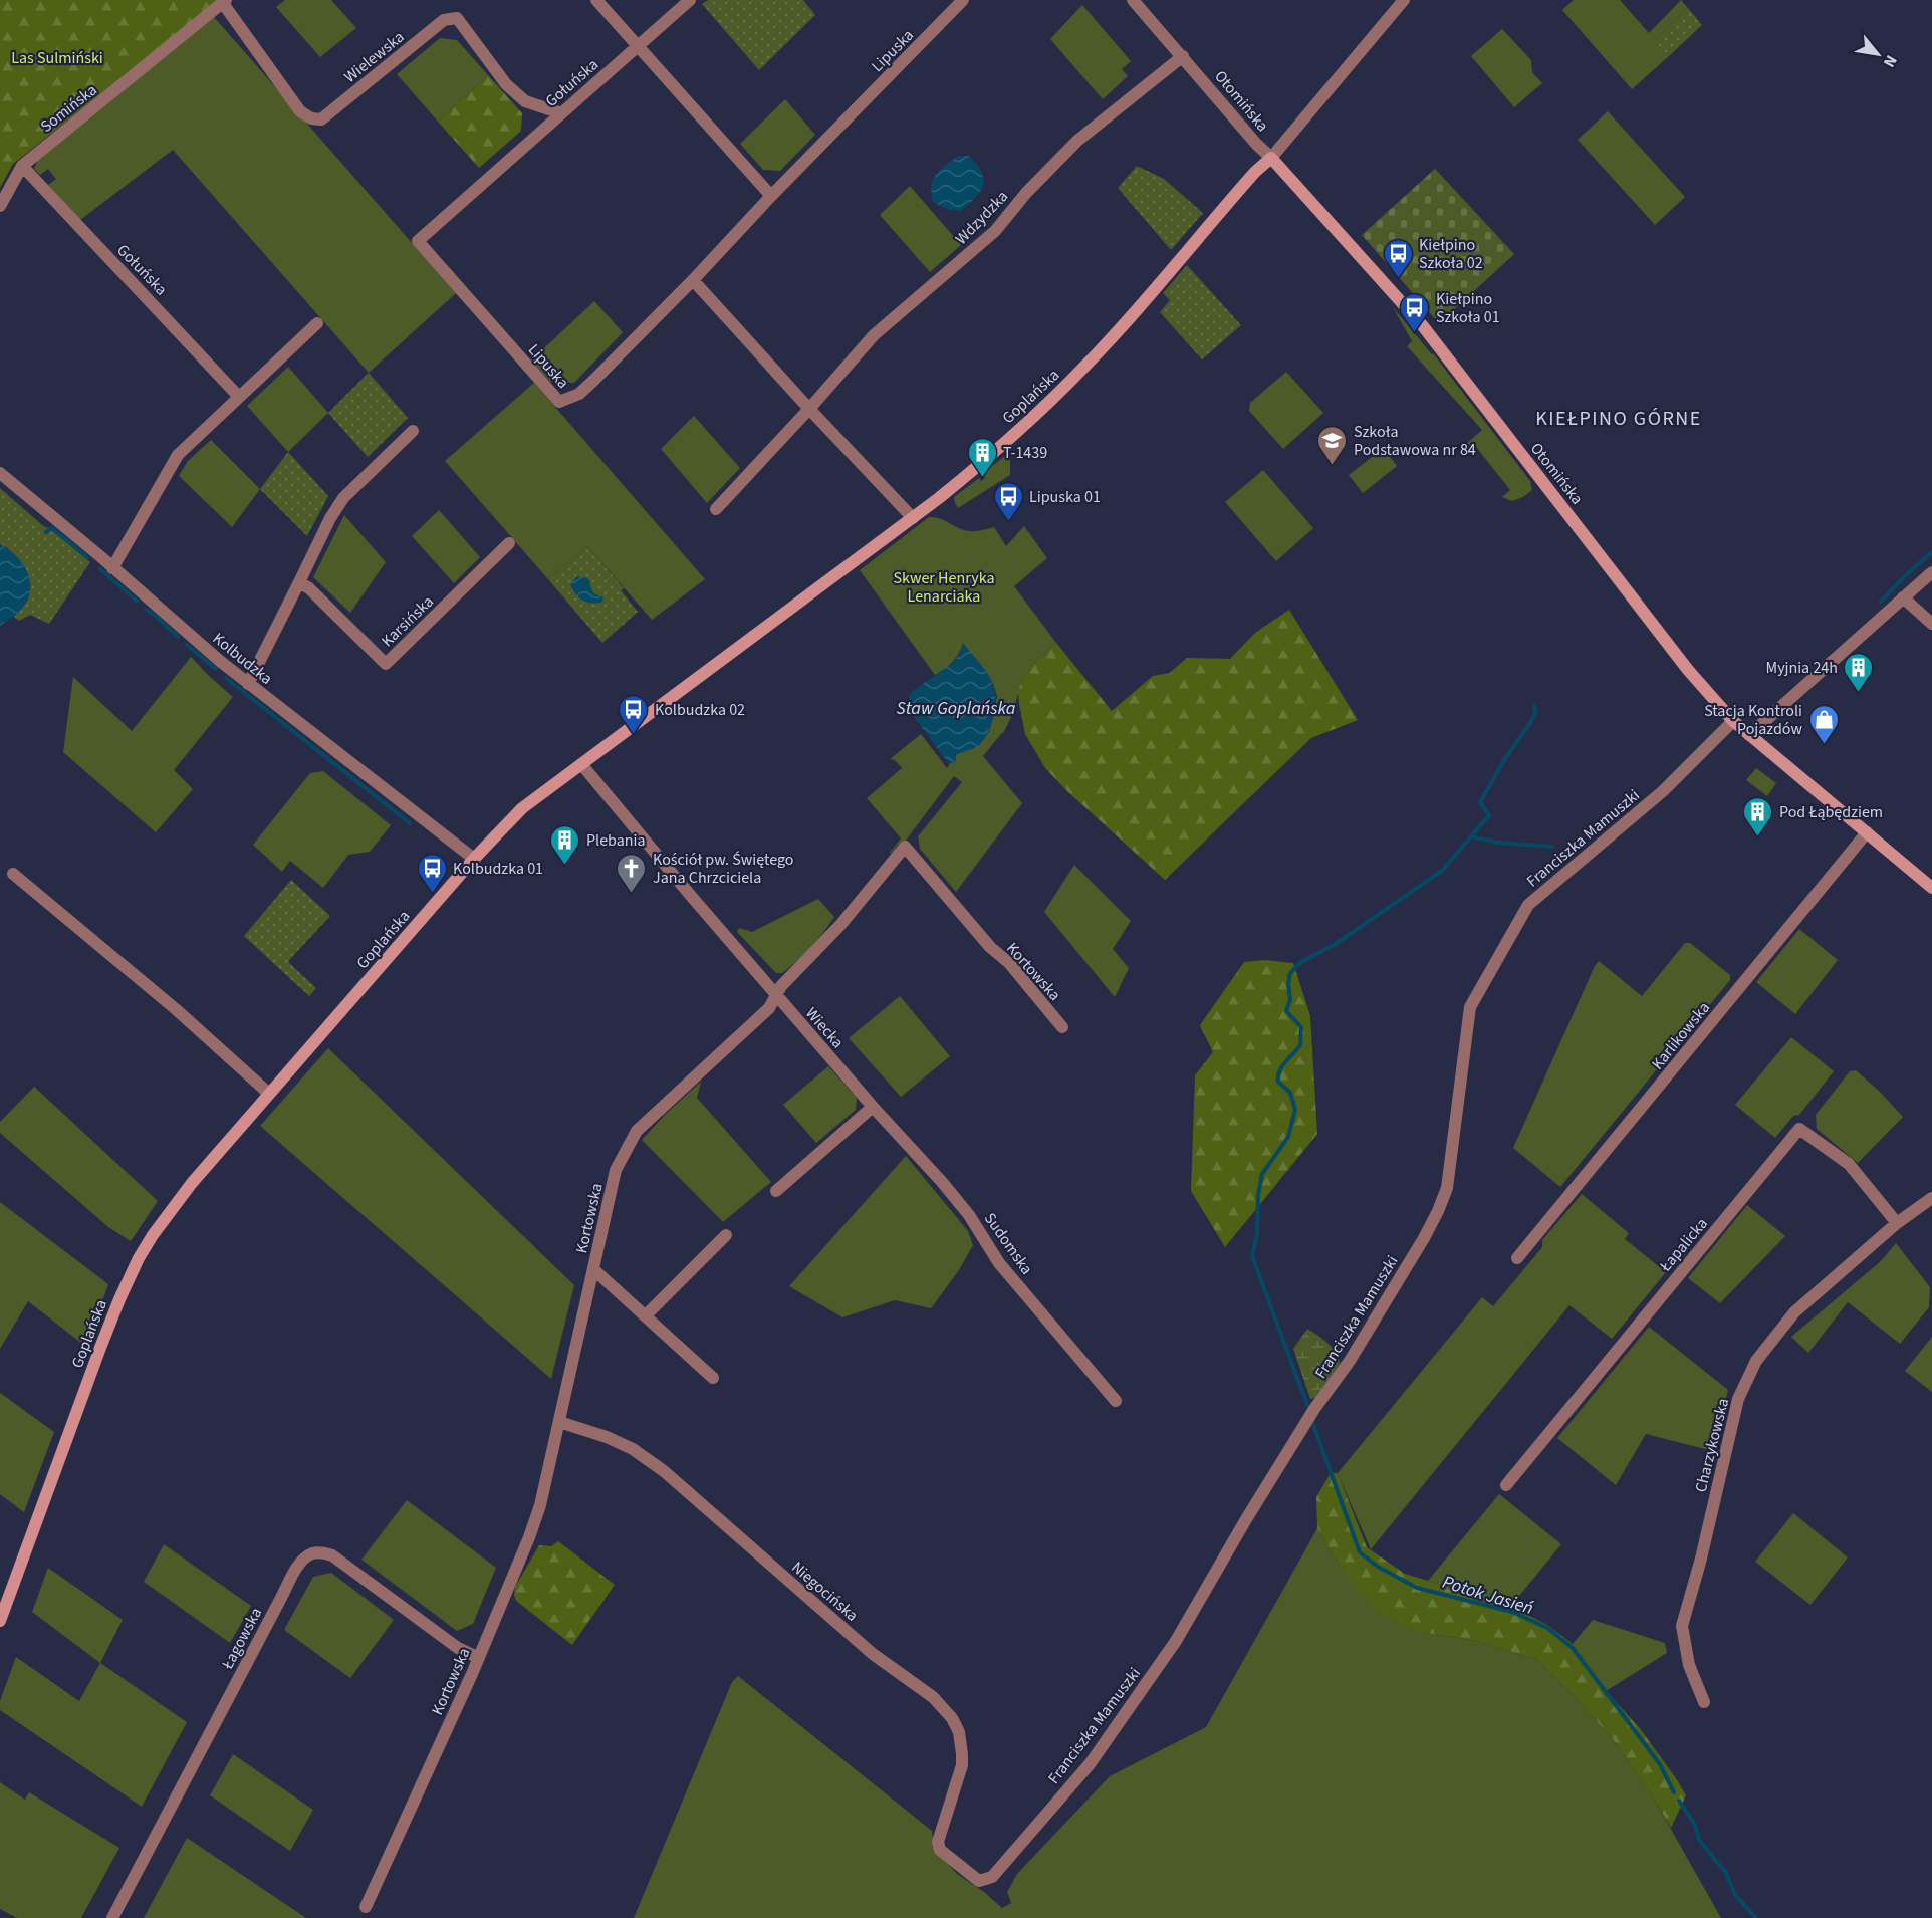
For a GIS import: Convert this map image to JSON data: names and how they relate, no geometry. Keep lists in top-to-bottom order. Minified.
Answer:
{"streets":{"street":["Lipuska","Wielewska","Gołuńska","Otomińska","Somińska","Wdzydzka","Goplańska","Karsińska","Kolbudzka","Franciszka Mamuszki","Kortowska","Wiecka","Karlikowska","Sudomska","Łapalicka","Charzykowska","Niegocińska","Łagowska"]},"crossings":[["Lipuska","Gołuńska"],["Wielewska","Gołuńska"],["Wielewska","Somińska"],["Gołuńska","Somińska"],["Otomińska","Wdzydzka"],["Otomińska","Goplańska"],["Otomińska","Franciszka Mamuszki"],["Otomińska","Karlikowska"],["Goplańska","Kolbudzka"],["Goplańska","Wiecka"],["Franciszka Mamuszki","Niegocińska"],["Kortowska","Wiecka"],["Kortowska","Niegocińska"],["Kortowska","Łagowska"],["Wiecka","Sudomska"],["Łapalicka","Charzykowska"]],"districts":["KIEŁPINO GÓRNE"],"water":["Staw Goplańska","Potok Jasień"],"parks":["Las Sulmiński","Skwer Henryka Lenarciaka"],"places":{"bus stop":["Kiełpino Szkoła 02","Kiełpino Szkoła 01","Lipuska 01","Kolbudzka 02","Kolbudzka 01"],"school or university":["Szkoła Podstawowa nr 84"],"building":["T-1439","Myjnia 24h","Pod Łąbędziem","Plebania"],"shop":["Stacja Kontroli Pojazdów"],"church":["Kościół pw. Świętego Jana Chrzciciela"]},"north":"bottom right"}
